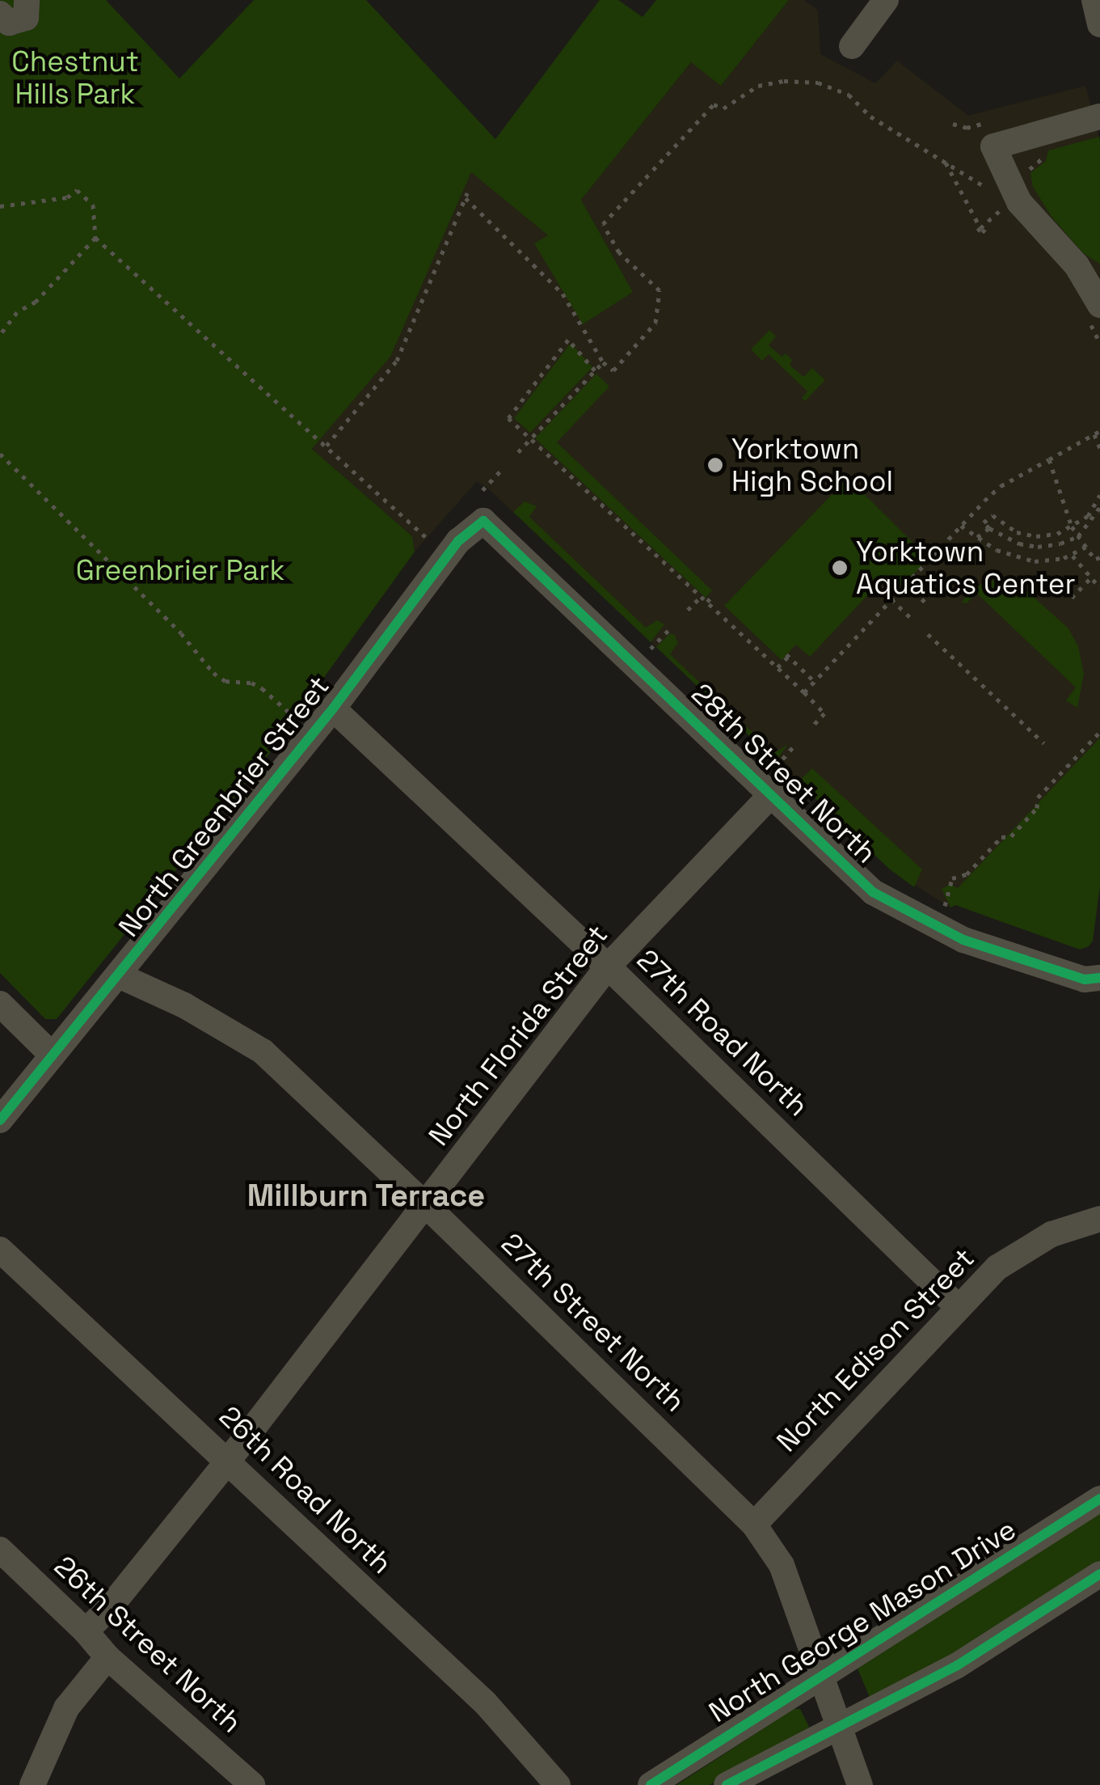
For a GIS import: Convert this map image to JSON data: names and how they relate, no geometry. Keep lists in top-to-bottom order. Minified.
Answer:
{"streets":{"street":["28th Street North","North Greenbrier Street","27th Road North","North Florida Street","27th Street North","North Edison Street","26th Road North","North George Mason Drive","26th Street North"]},"crossings":[["28th Street North","North Greenbrier Street"],["28th Street North","North Florida Street"],["North Greenbrier Street","27th Road North"],["North Greenbrier Street","27th Street North"],["27th Road North","North Florida Street"],["27th Road North","North Edison Street"],["North Florida Street","27th Street North"],["North Florida Street","26th Road North"],["North Florida Street","26th Street North"],["27th Street North","North Edison Street"],["27th Street North","North George Mason Drive"]],"districts":["Millburn Terrace"],"parks":["Chestnut Hills Park","Greenbrier Park"],"places":["Yorktown High School","Yorktown Aquatics Center"]}
